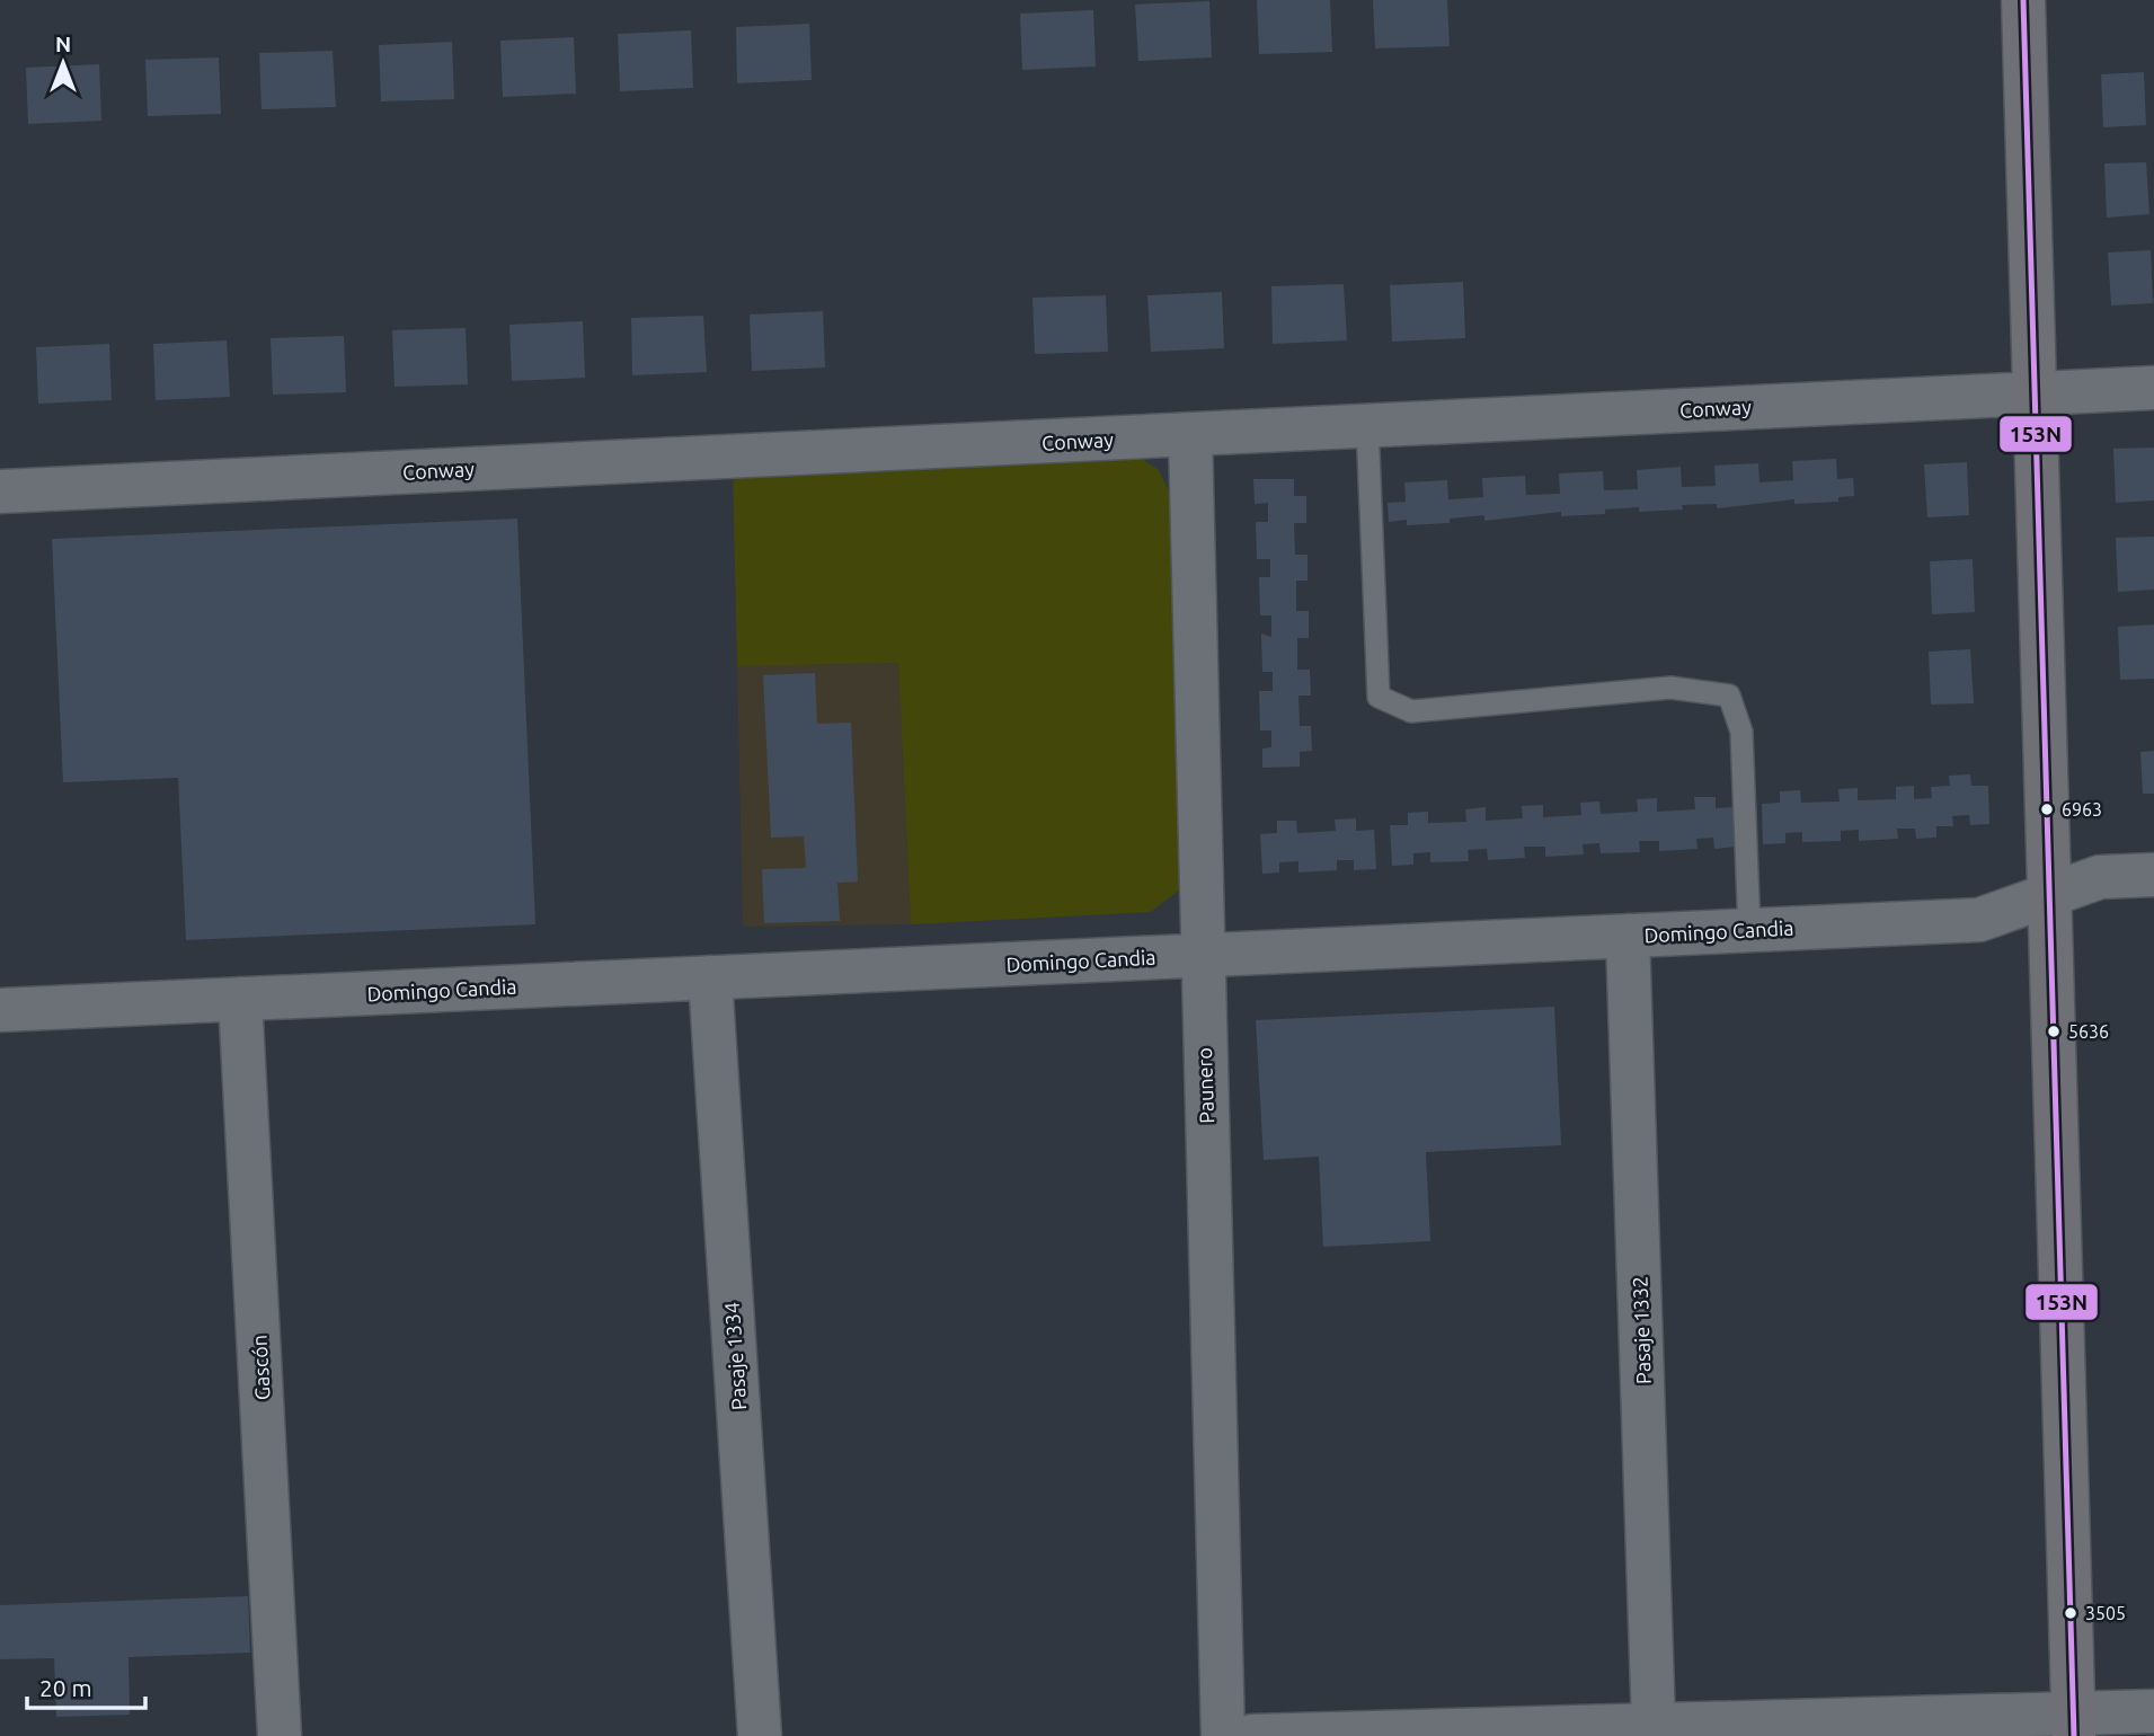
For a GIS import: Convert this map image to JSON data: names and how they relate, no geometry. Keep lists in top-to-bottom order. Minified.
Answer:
{"streets":{"street":["Conway","Domingo Candia","Paunero","Pasaje 1332","Pasaje 1334","Gascón"]},"crossings":[["Conway","Paunero"],["Domingo Candia","Paunero"],["Domingo Candia","Pasaje 1332"],["Domingo Candia","Pasaje 1334"],["Domingo Candia","Gascón"]],"places":["6963","5636","3505"],"lines":["transit line 153N"],"scale_bar":"20 m","north":"top"}
